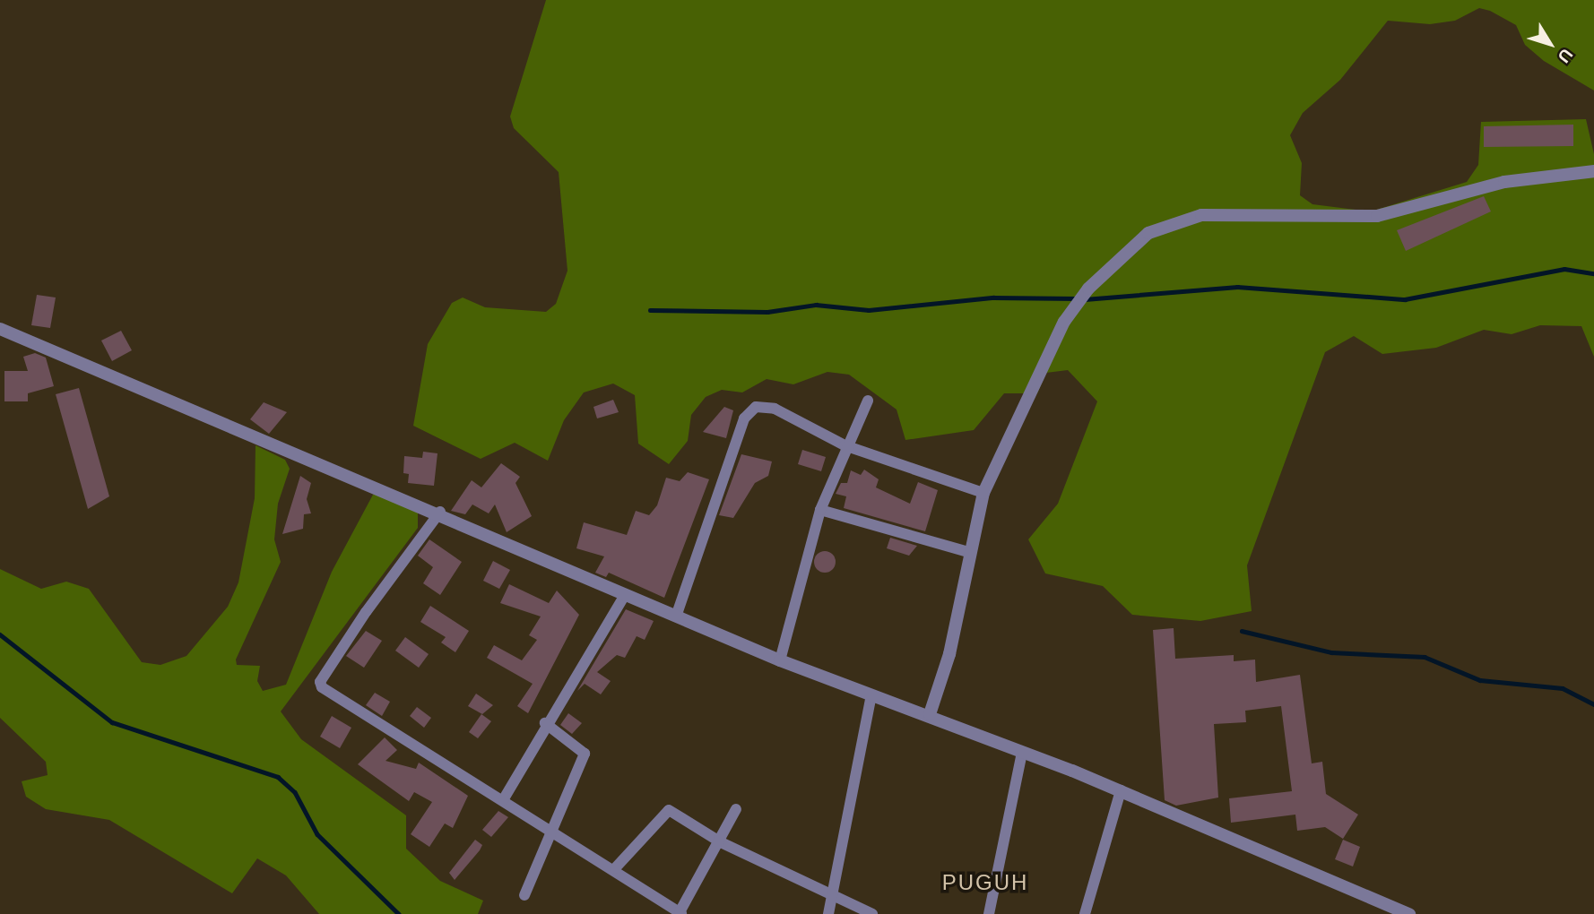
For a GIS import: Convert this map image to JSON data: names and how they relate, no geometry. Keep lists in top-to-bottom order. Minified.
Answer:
{"districts":["PUGUH"],"north":"bottom right"}
